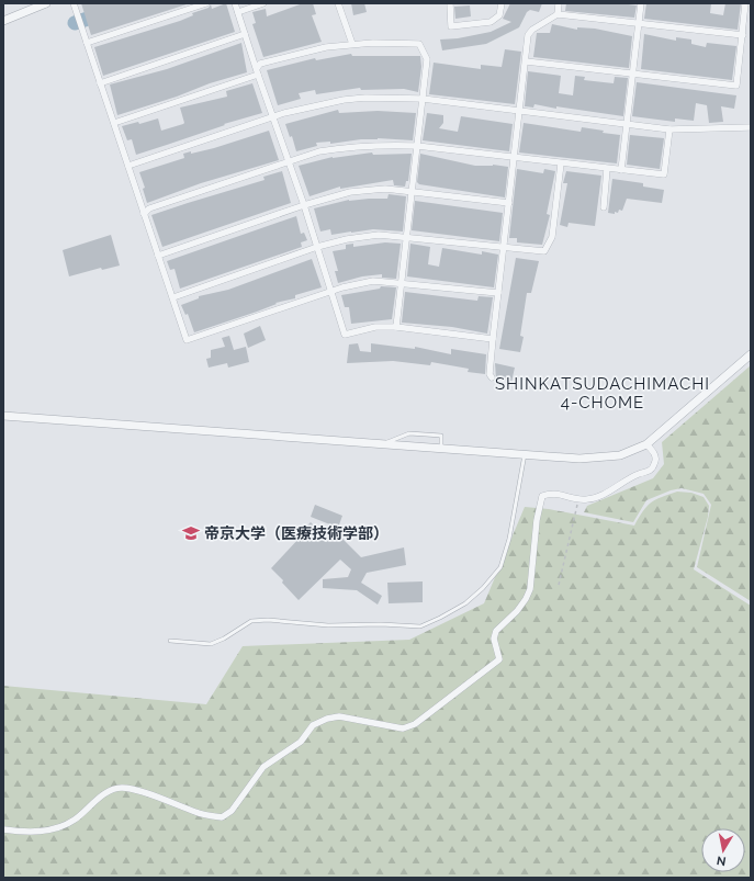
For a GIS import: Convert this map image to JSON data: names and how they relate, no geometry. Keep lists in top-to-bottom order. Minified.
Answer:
{"districts":["SHINKATSUDACHIMACHI 4-CHOME"],"places":{"school or university":["帝京大学（医療技術学部）"]},"north":"bottom"}
